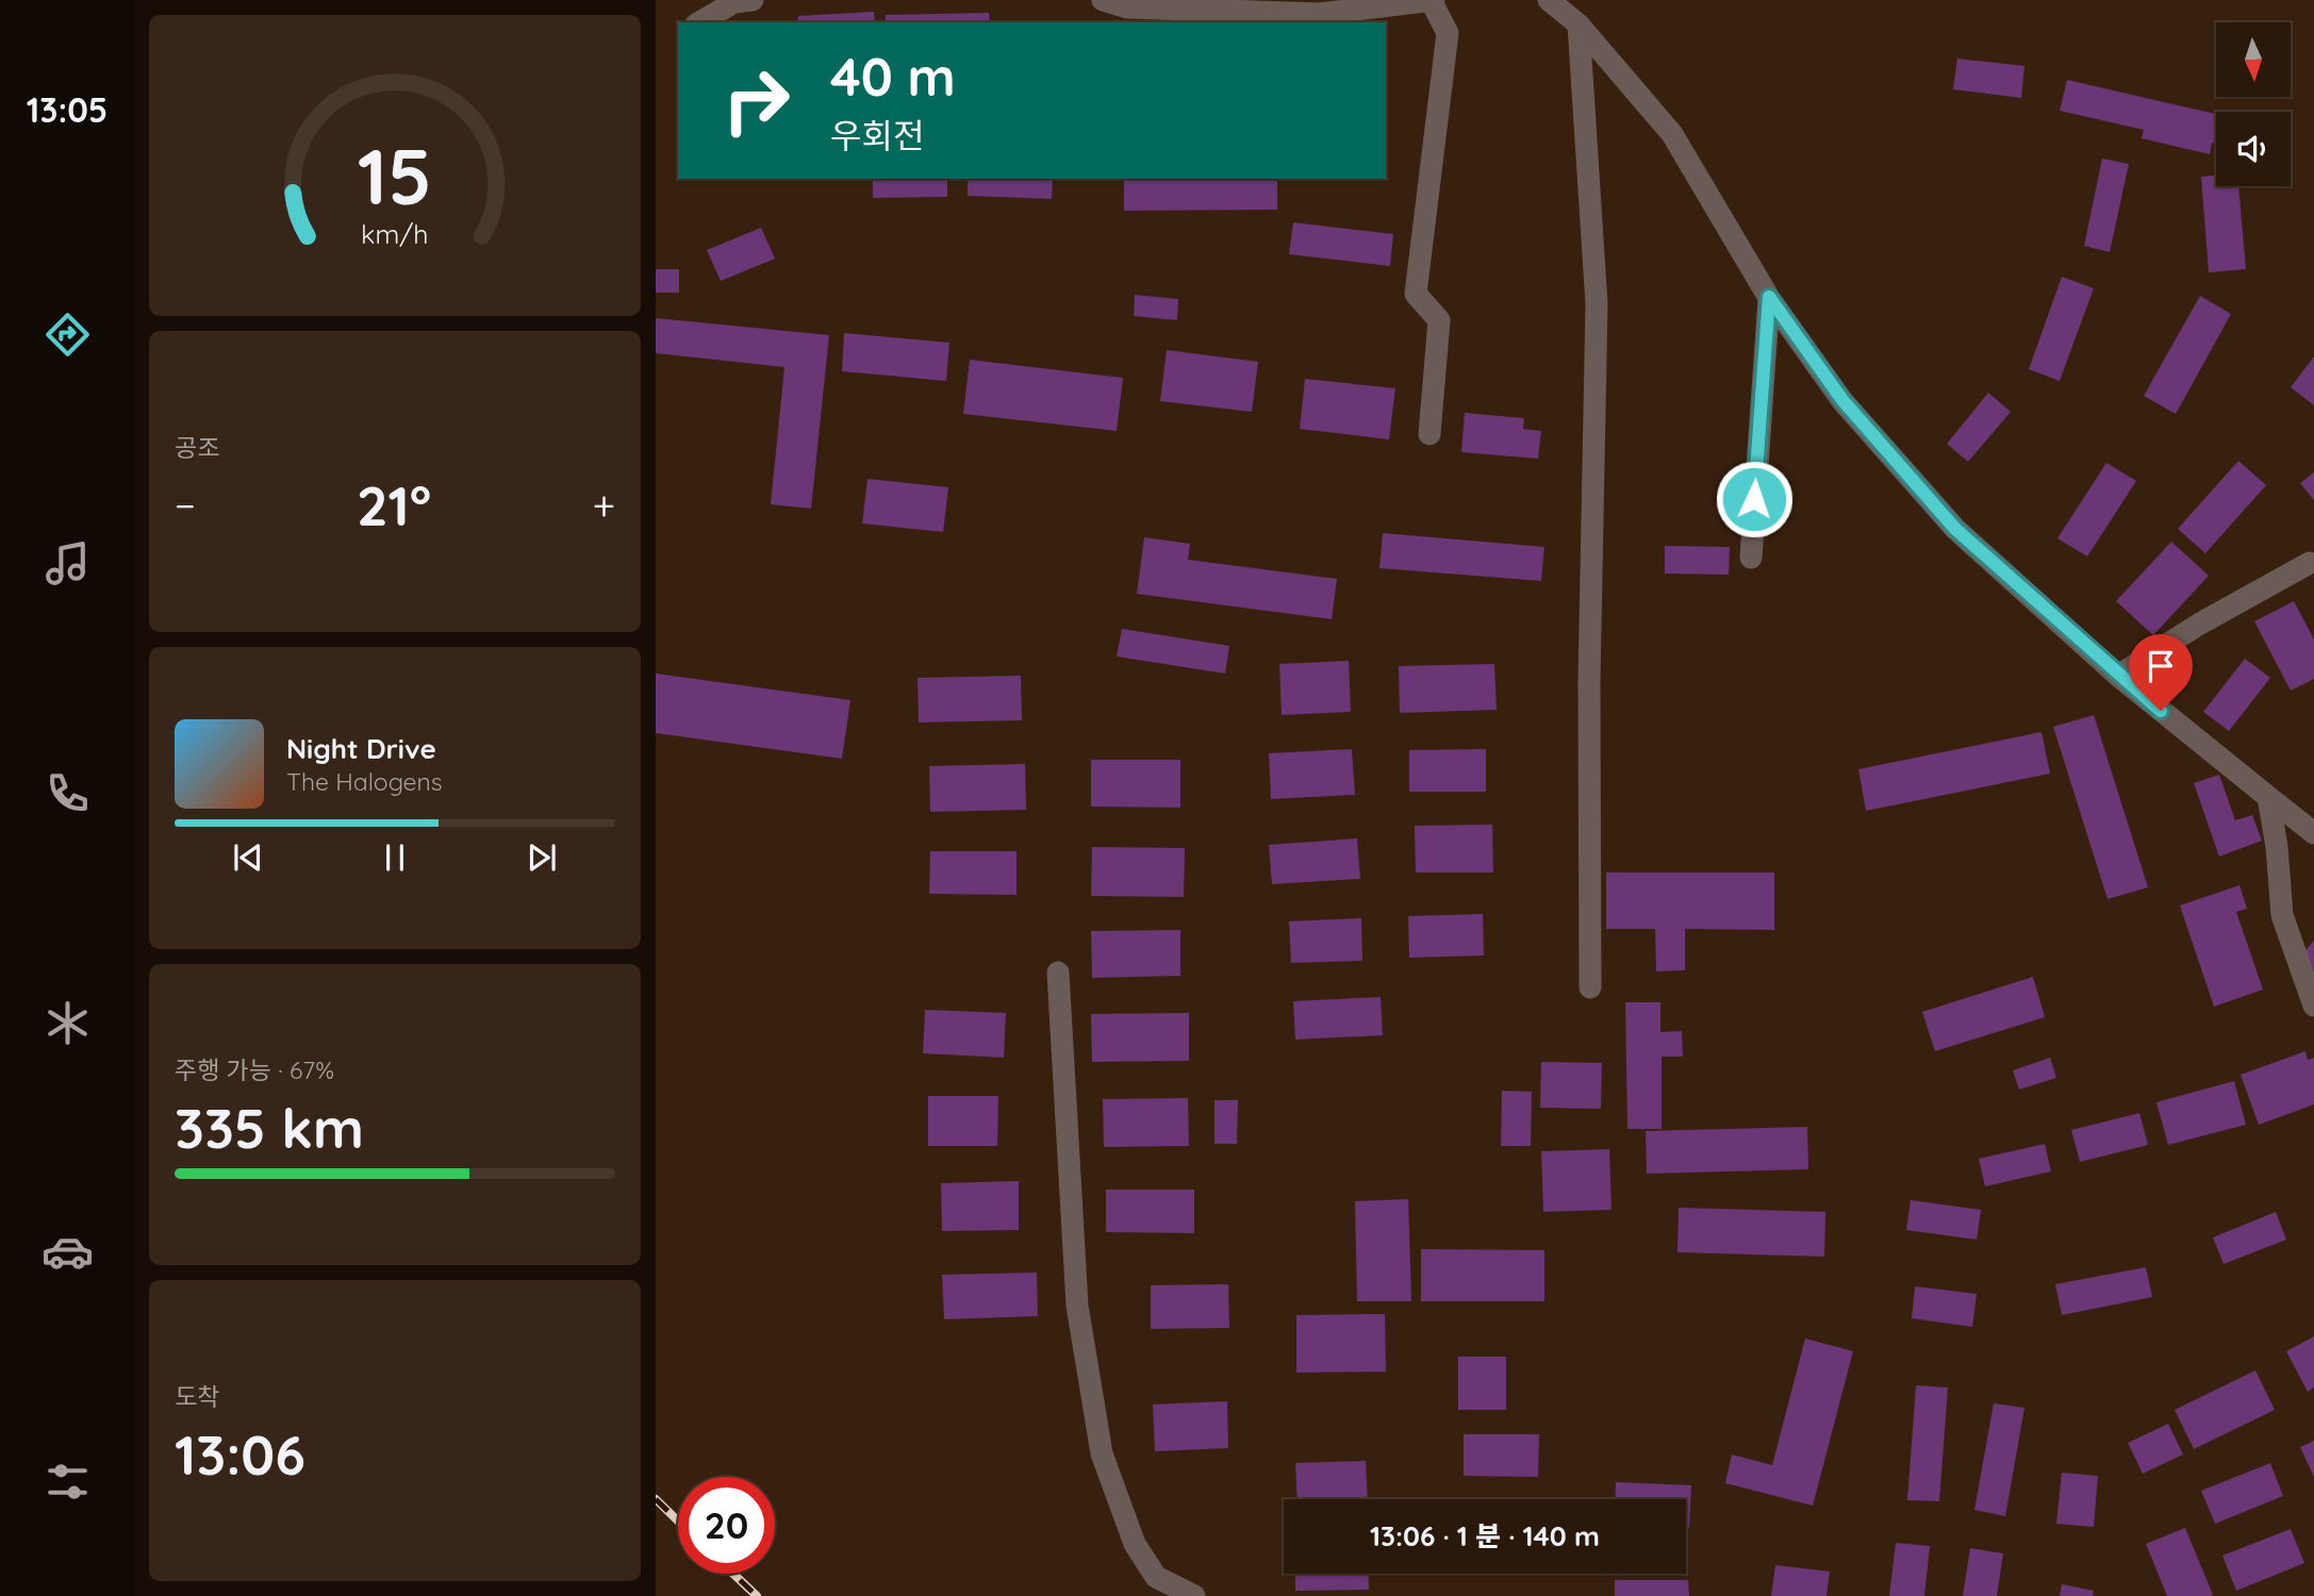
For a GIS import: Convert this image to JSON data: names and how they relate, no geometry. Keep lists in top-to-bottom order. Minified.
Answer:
{"north":"bottom","page":{"tabs":"13:05","turn":["40 m","우회전"],"tile":["공조",["주행 가능 · 67%","335 km"],["도착","13:06"]],"heat":["−","21°","+"],"song":["Night Drive","The Halogens"],"limit":"20","trip":"13:06 · 1 분 · 140 m","gauge":["15","km/h"]}}
